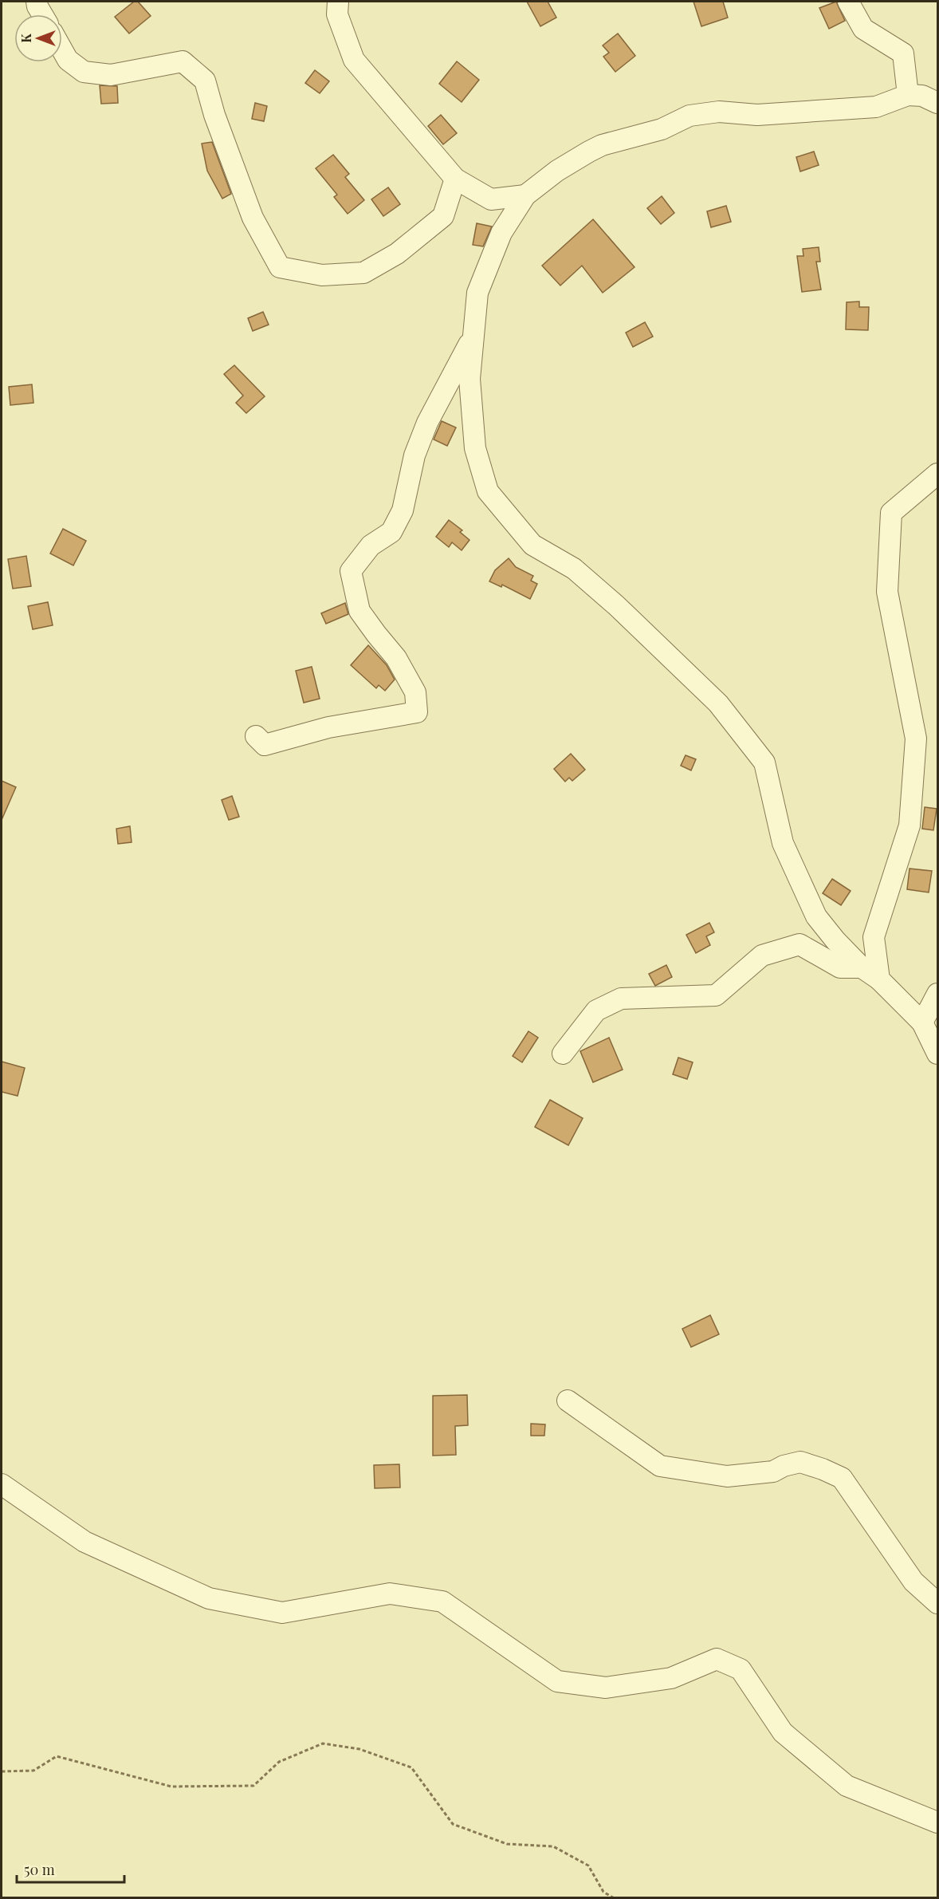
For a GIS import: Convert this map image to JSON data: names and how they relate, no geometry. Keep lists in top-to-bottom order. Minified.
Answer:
{"scale_bar":"50 m","north":"left"}
